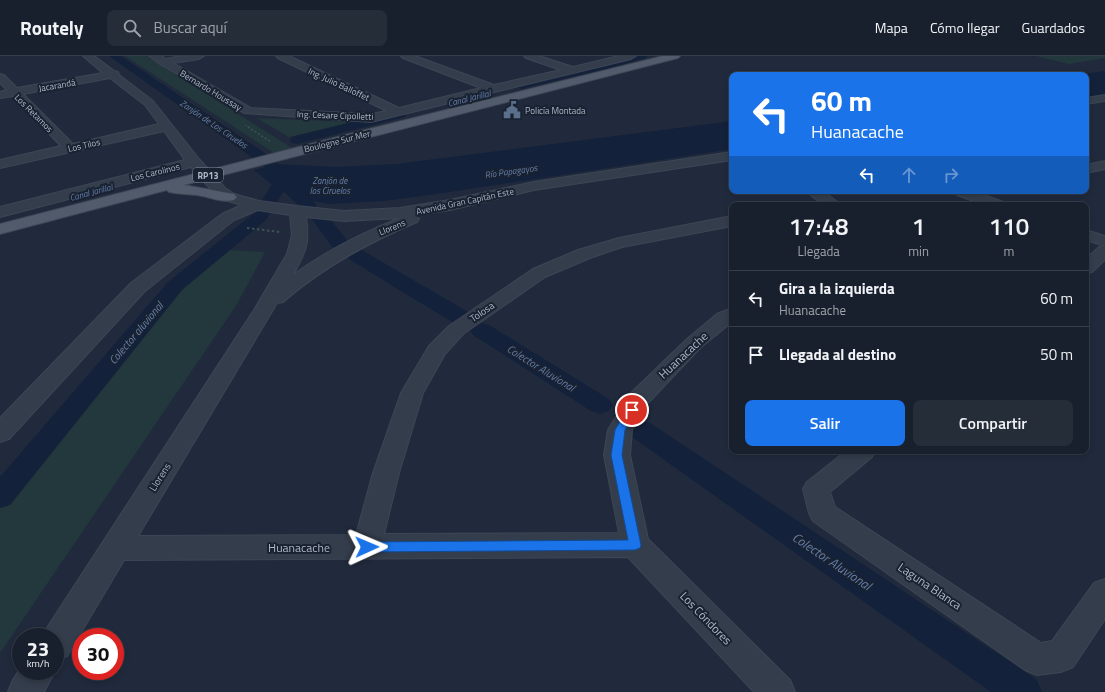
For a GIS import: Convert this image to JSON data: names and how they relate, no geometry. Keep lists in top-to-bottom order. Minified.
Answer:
{"streets":{"main road":["Boulogne Sur Mer","RP13"],"street":["Ing. Julio Balloffet","Jacarandá","Bernardo Houssay","Los Retamos","Ing. Cesare Cipolletti","Los Tilos","Los Carolinos","Avenida Gran Capitán Este","Llorens","Tolosa","Huanacache","Laguna Blanca","Los Cóndores"]},"crossings":[["Ing. Julio Balloffet","Ing. Cesare Cipolletti"],["Jacarandá","Los Retamos"],["Bernardo Houssay","Ing. Cesare Cipolletti"],["Los Retamos","Los Tilos"],["Avenida Gran Capitán Este","Llorens"],["Llorens","Huanacache"],["Tolosa","Huanacache"],["Huanacache","Los Cóndores"]],"water":["Canal Jarillal","Zanjón de Los Ciruelos","Río Papagayos","Zanjón de los Ciruelos","Colector aluvional","Colector Aluvional"],"places":{"public building":["Policía Montada"]},"page":{"header":"Routely","search":"Buscar aquí","nav":["Mapa","Cómo llegar","Guardados"],"turn":["60 m","Huanacache"],"eta":["17:48","Llegada","1","min","110","m"],"list":[{"name":"Gira a la izquierda","note":"Huanacache","value":"60 m"},{"name":"Llegada al destino","value":"50 m"}],"buttons":["Salir","Compartir"],"speed":"23 km/h","limit":"30"}}
